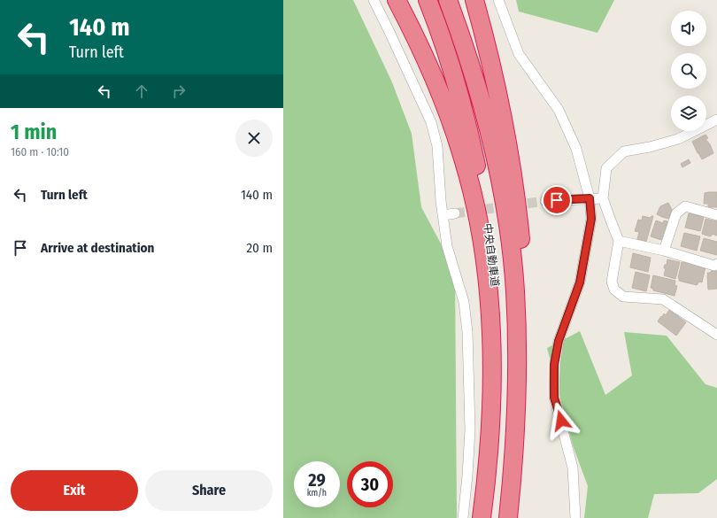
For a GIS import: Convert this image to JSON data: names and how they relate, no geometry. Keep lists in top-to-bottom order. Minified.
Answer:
{"streets":{"highway":["中央自動車道"]},"page":{"turn":["140 m","Turn left"],"heading":["1 min","160 m · 10:10"],"list":[{"name":"Turn left","value":"140 m"},{"name":"Arrive at destination","value":"20 m"}],"speed":"29 km/h","limit":"30","buttons":["Exit","Share"]}}
